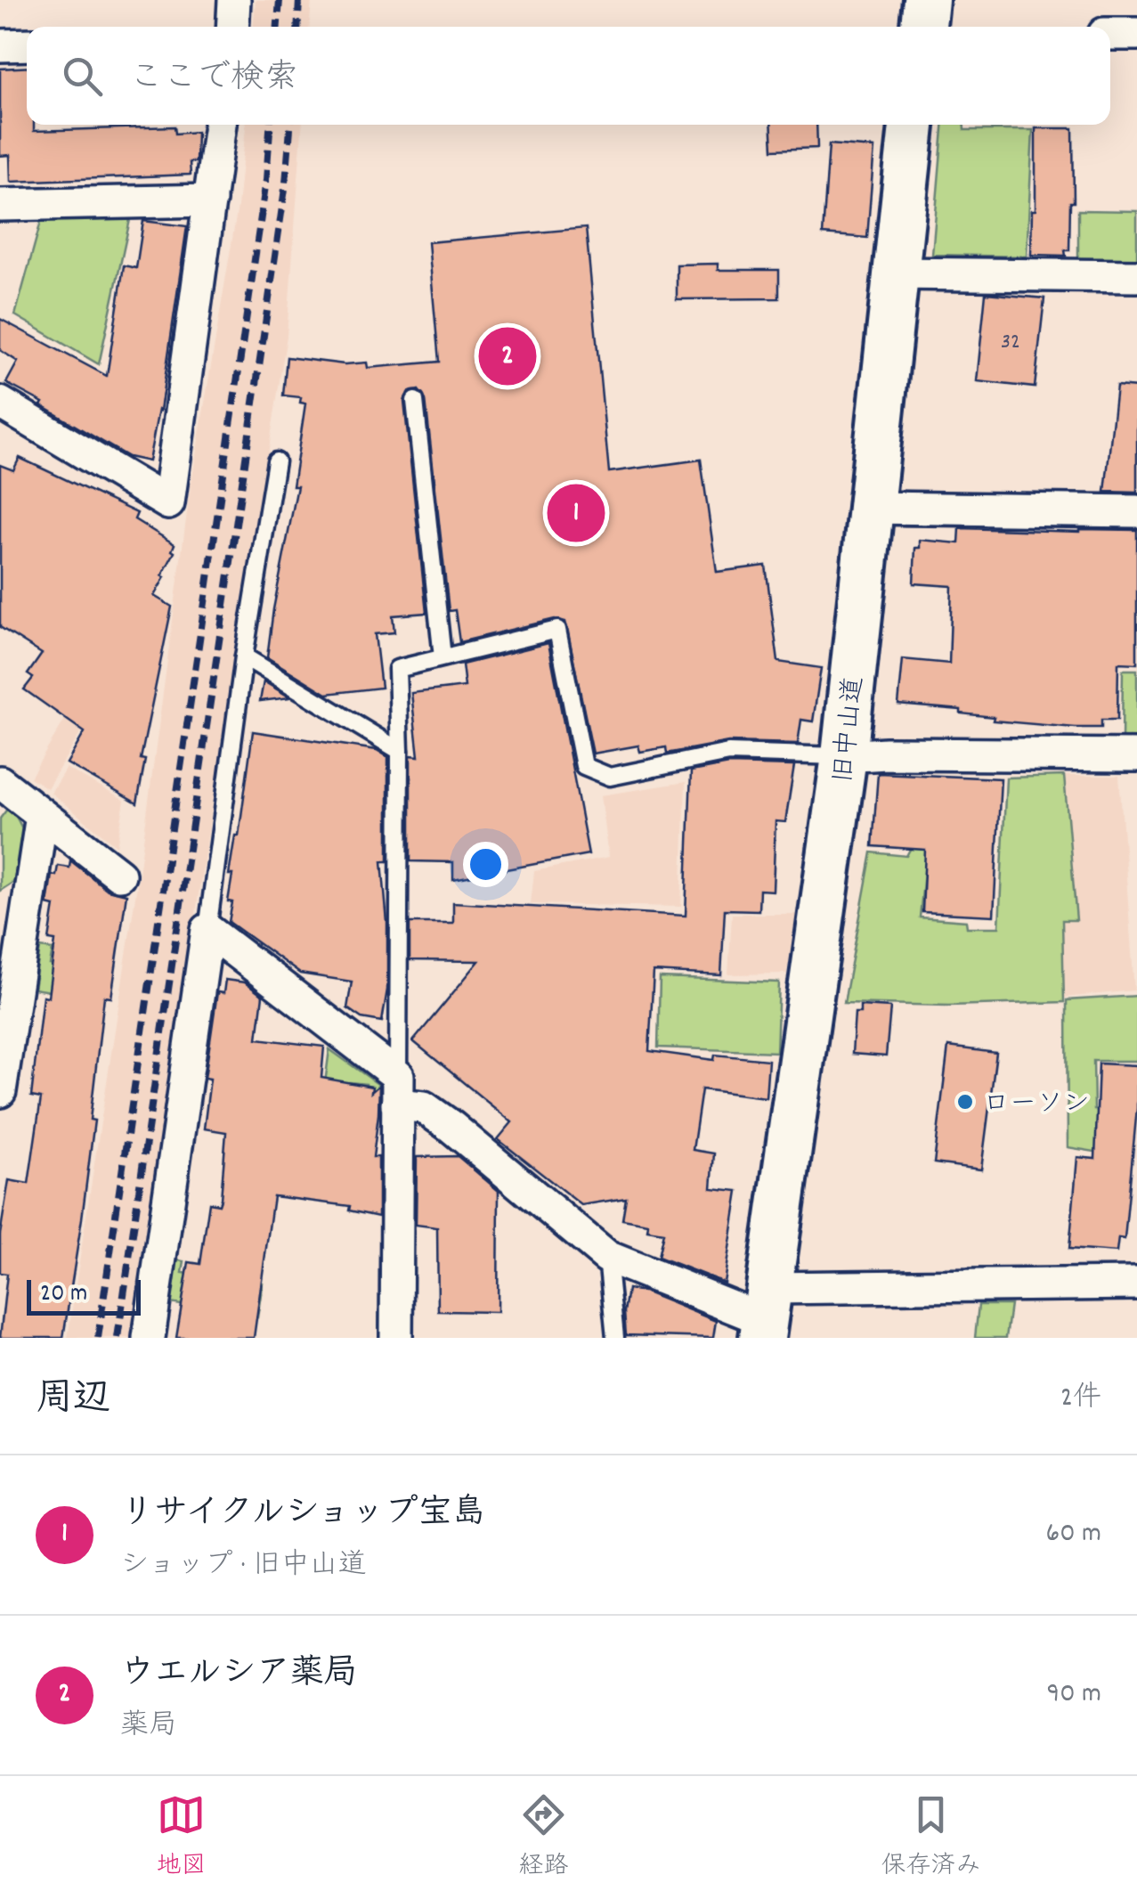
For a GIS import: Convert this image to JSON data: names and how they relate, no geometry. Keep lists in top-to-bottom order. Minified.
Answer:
{"streets":{"main road":["旧中山道"]},"places":["ローソン"],"house_numbers":["32"],"scale_bar":"20 m","page":{"search":"ここで検索","pins":["2","1"],"scale":"20 m","heading":["周辺","2件"],"list":[{"mark":"1","name":"リサイクルショップ宝島","note":"ショップ · 旧中山道","value":"60 m"},{"mark":"2","name":"ウエルシア薬局","note":"薬局","value":"90 m"}],"nav":["地図","経路","保存済み"]}}
